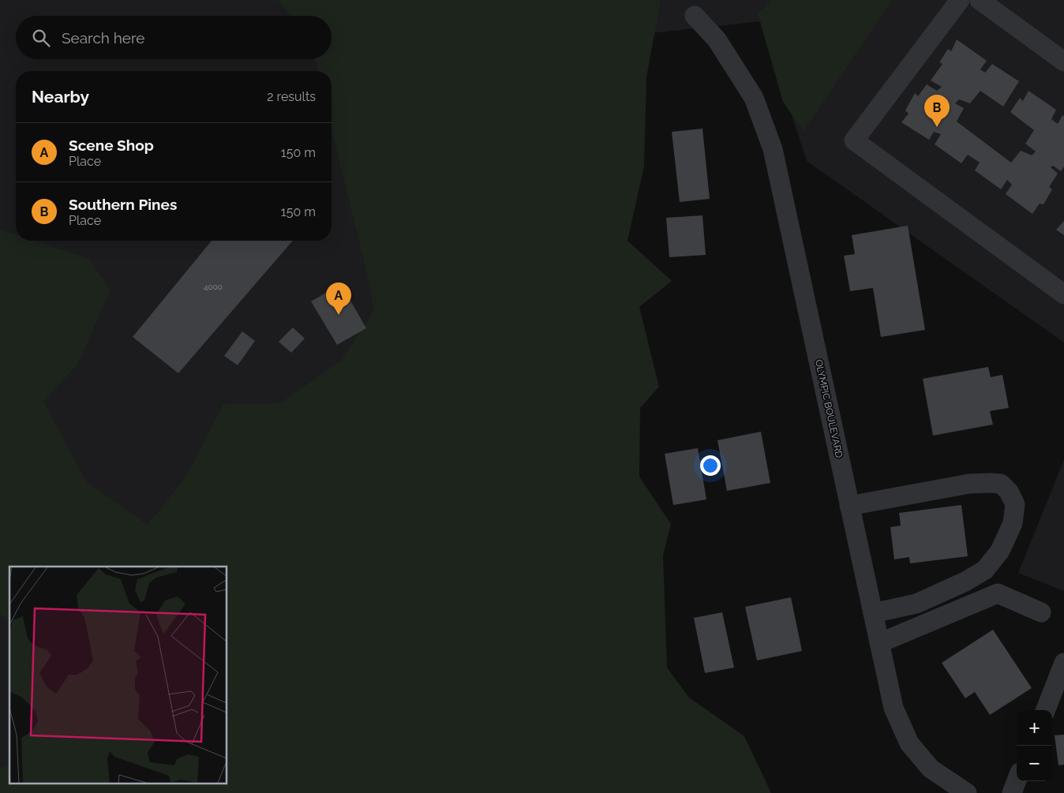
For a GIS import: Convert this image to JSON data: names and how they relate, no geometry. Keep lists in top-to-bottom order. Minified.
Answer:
{"streets":{"street":["OLYMPIC BOULEVARD"]},"house_numbers":["4000"],"page":{"search":"Search here","heading":["Nearby","2 results"],"pins":["B","A"],"list":[{"mark":"A","name":"Scene Shop","note":"Place","value":"150 m"},{"mark":"B","name":"Southern Pines","note":"Place","value":"150 m"}],"map_buttons":["+","−"]}}
